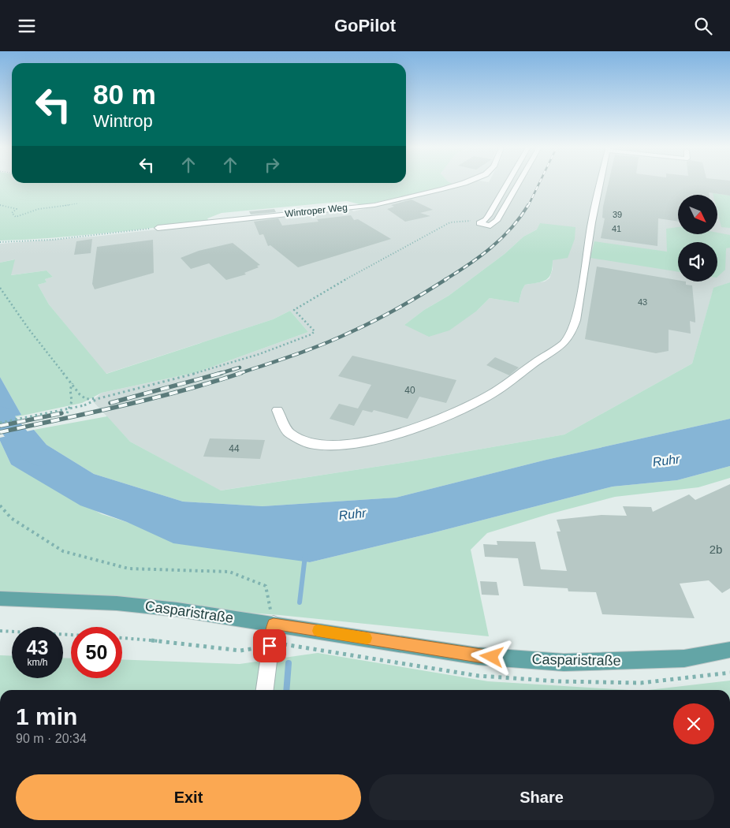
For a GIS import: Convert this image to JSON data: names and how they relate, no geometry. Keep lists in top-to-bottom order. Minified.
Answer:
{"streets":{"main road":["Casparistraße"],"street":["Wintroper Weg"]},"water":["Ruhr"],"house_numbers":["39","41","43","40","44","2b"],"north":"bottom right","page":{"header":"GoPilot","turn":["80 m","Wintrop"],"speed":"43 km/h","limit":"50","heading":["1 min","90 m · 20:34"],"buttons":["Exit","Share"]}}
